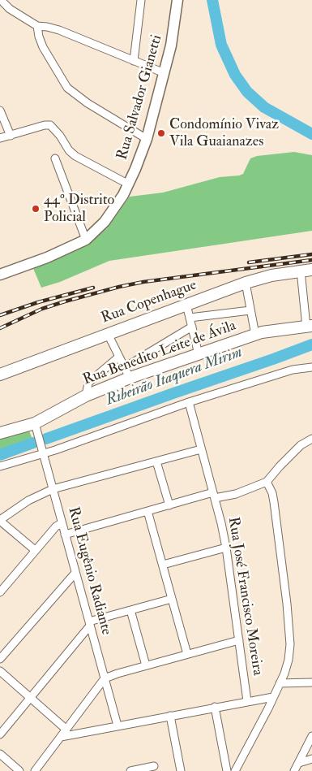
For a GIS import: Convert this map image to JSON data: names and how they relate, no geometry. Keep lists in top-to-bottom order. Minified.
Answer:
{"streets":{"main road":["Rua Salvador Gianetti","Rua Copenhague","Rua Benedito Leite de Ávila"],"street":["Rua Eugênio Radiante","Rua José Francisco Moreira"]},"crossings":[["Rua Benedito Leite de Ávila","Rua Eugênio Radiante"]],"water":["Ribeirão Itaquera Mirim"],"places":["Condomínio Vivaz Vila Guaianazes","44º Distrito Policial"]}
